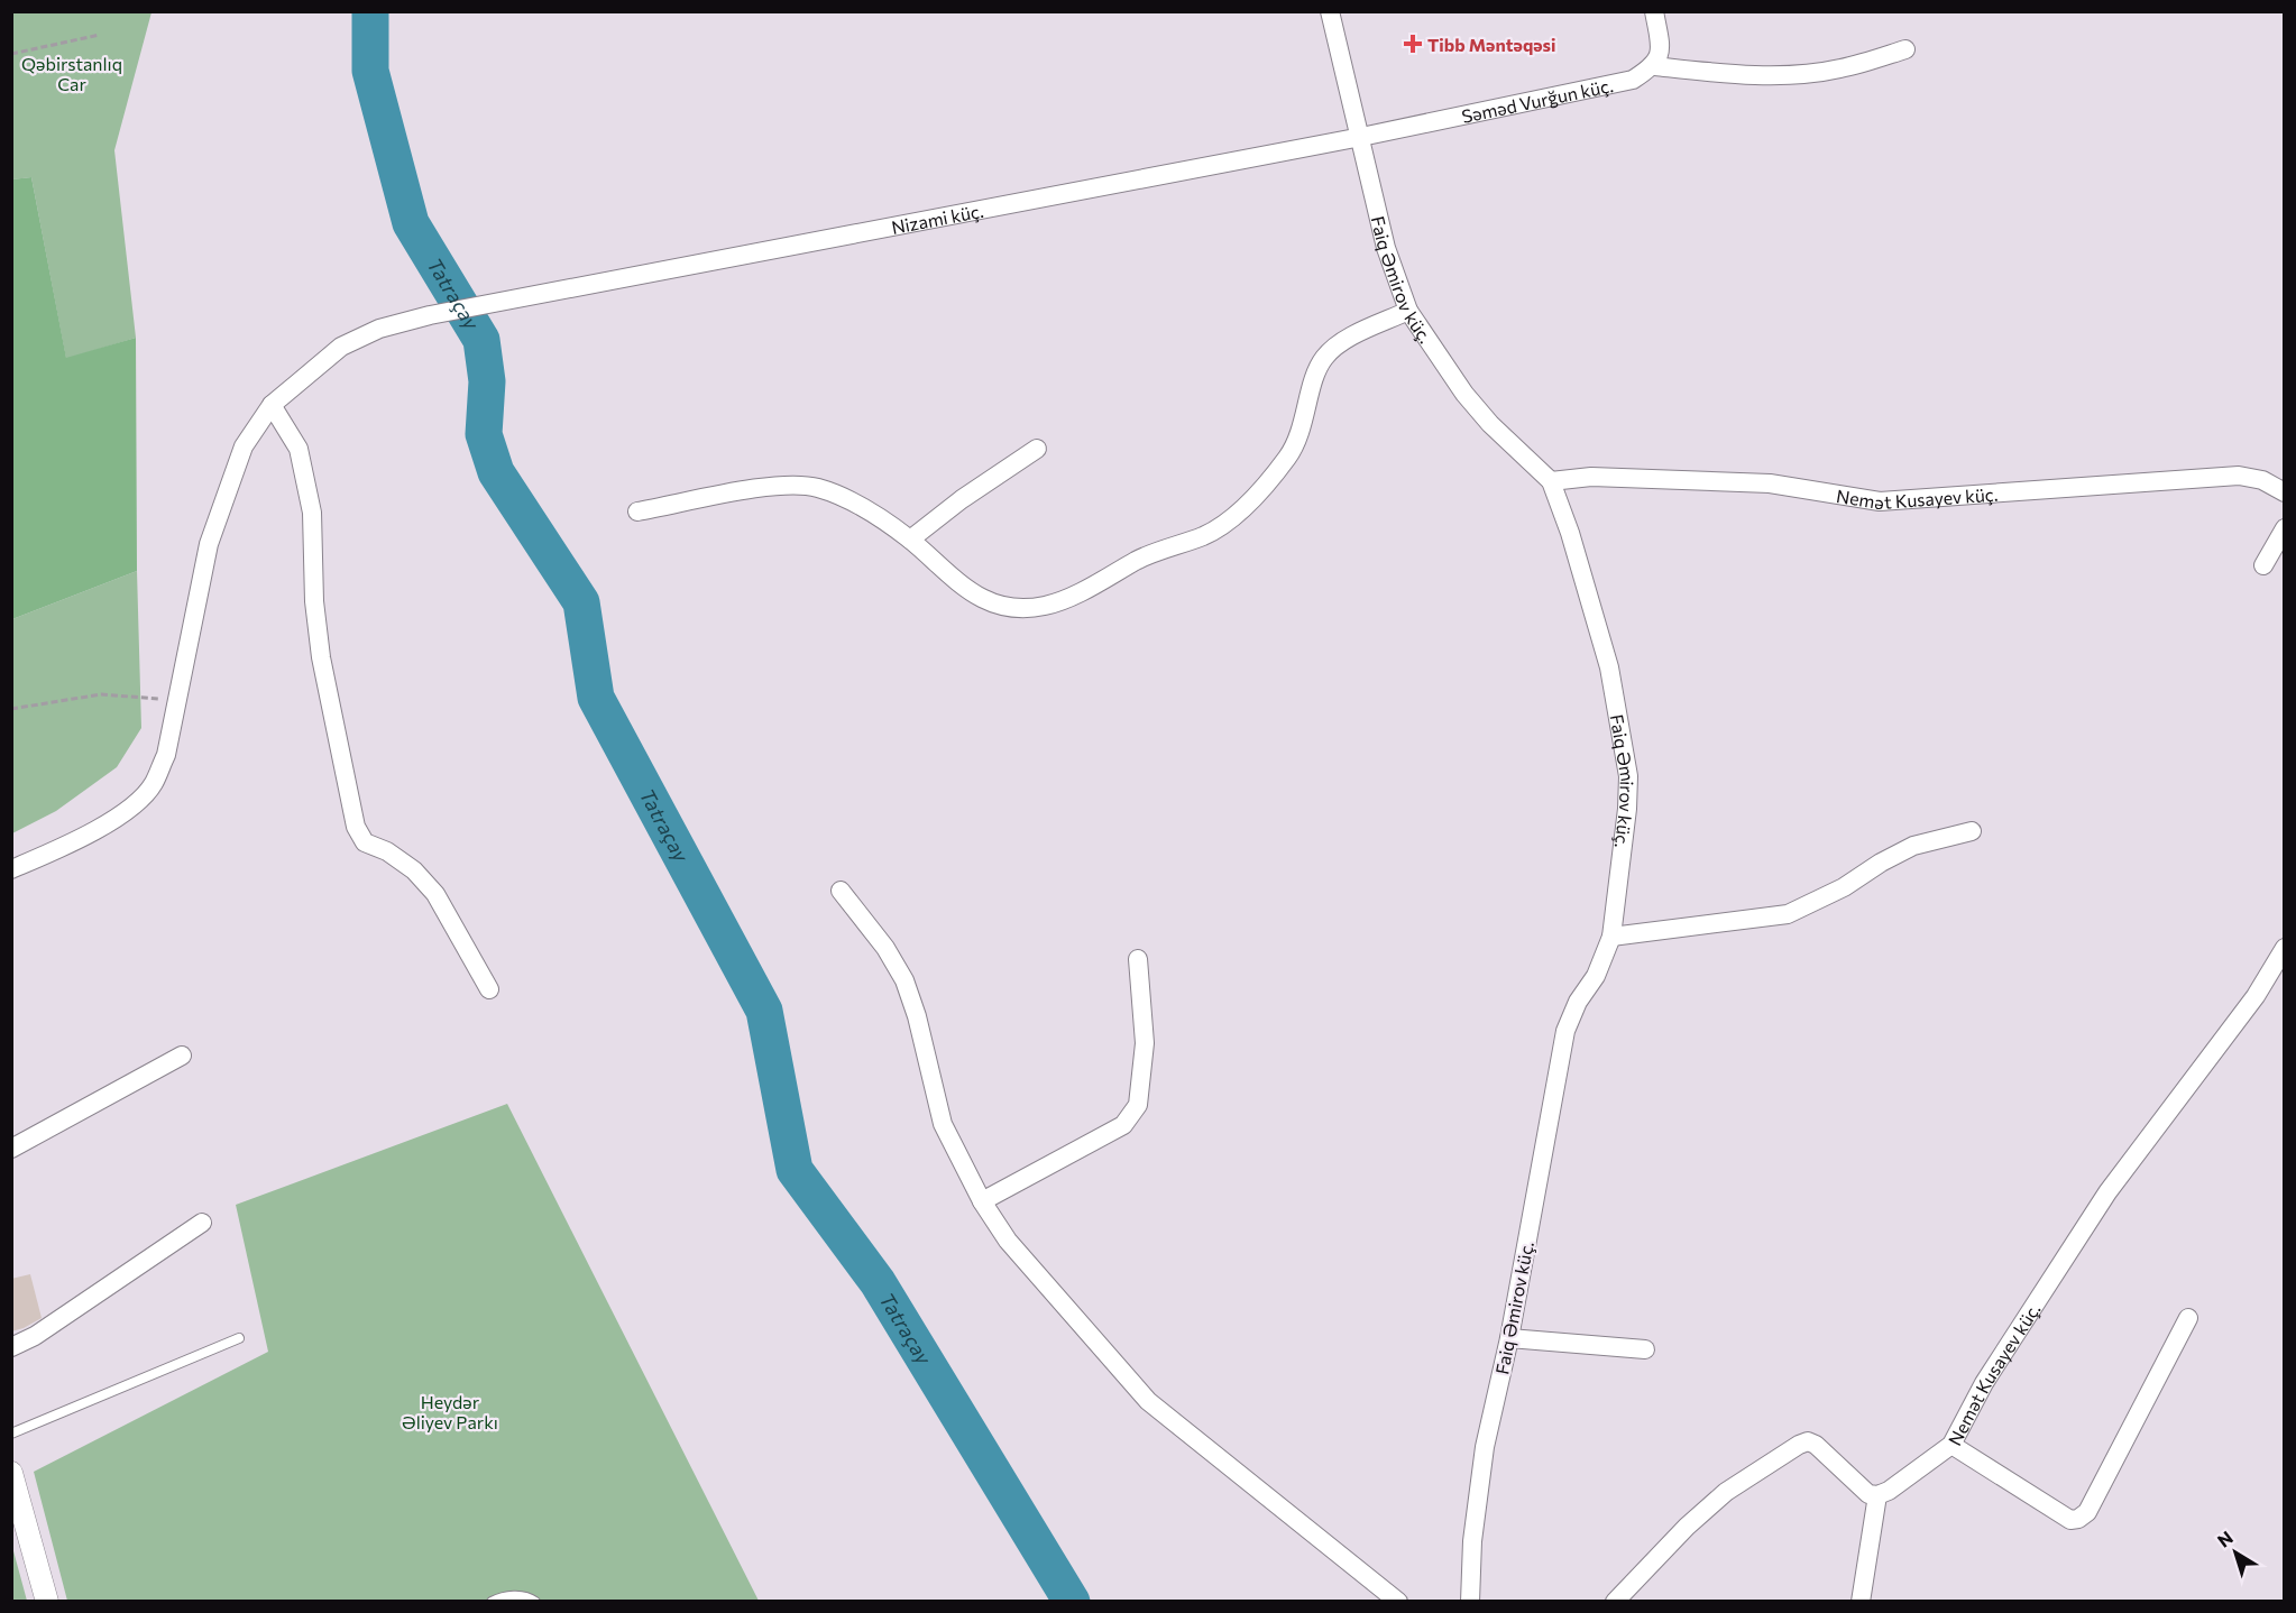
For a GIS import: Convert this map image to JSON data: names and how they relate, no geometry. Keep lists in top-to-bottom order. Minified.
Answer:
{"streets":{"street":["Səməd Vurğun küç.","Nizami küç.","Faiq Əmirov küç.","Nemət Kusayev küç."]},"crossings":[["Səməd Vurğun küç.","Nizami küç."],["Səməd Vurğun küç.","Faiq Əmirov küç."],["Nizami küç.","Faiq Əmirov küç."],["Faiq Əmirov küç.","Nemət Kusayev küç."]],"water":["Tatraçay"],"parks":["Qəbirstanlıq Car","Heydər Əliyev Parkı"],"places":{"health":["Tibb Məntəqəsi"]},"north":"top left"}
